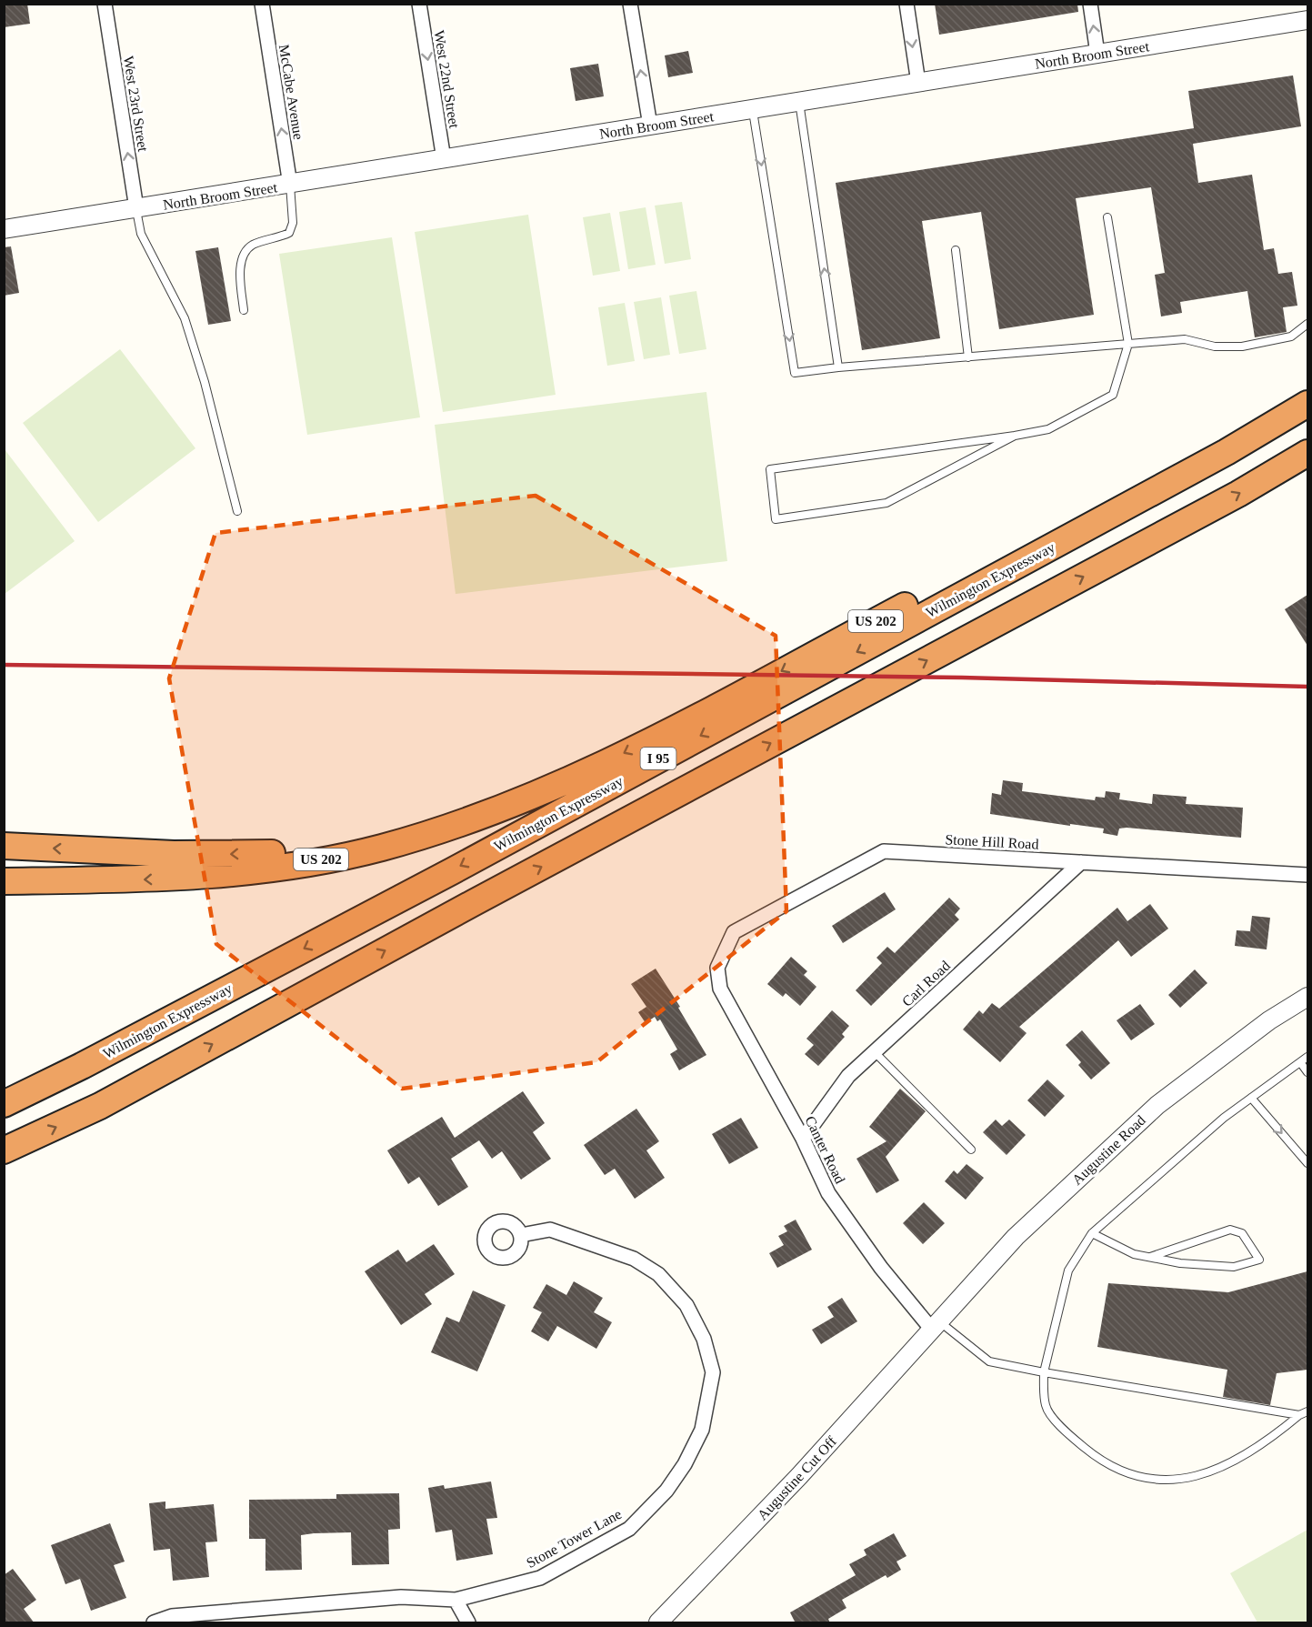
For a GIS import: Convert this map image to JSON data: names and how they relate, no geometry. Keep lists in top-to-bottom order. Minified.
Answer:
{"streets":{"highway":["Wilmington Expressway","US 202","I 95"],"street":["North Broom Street","West 22nd Street","McCabe Avenue","West 23rd Street","Stone Hill Road","Carl Road","Canter Road","Augustine Road","Augustine Cut Off","Stone Tower Lane"]},"crossings":[["North Broom Street","West 22nd Street"],["North Broom Street","McCabe Avenue"],["North Broom Street","West 23rd Street"],["Wilmington Expressway","US 202"],["Stone Hill Road","Carl Road"],["Stone Hill Road","Canter Road"],["Carl Road","Canter Road"],["Canter Road","Augustine Road"],["Canter Road","Augustine Cut Off"],["Augustine Road","Augustine Cut Off"]],"one_way":["West 22nd Street","McCabe Avenue","West 23rd Street"]}
